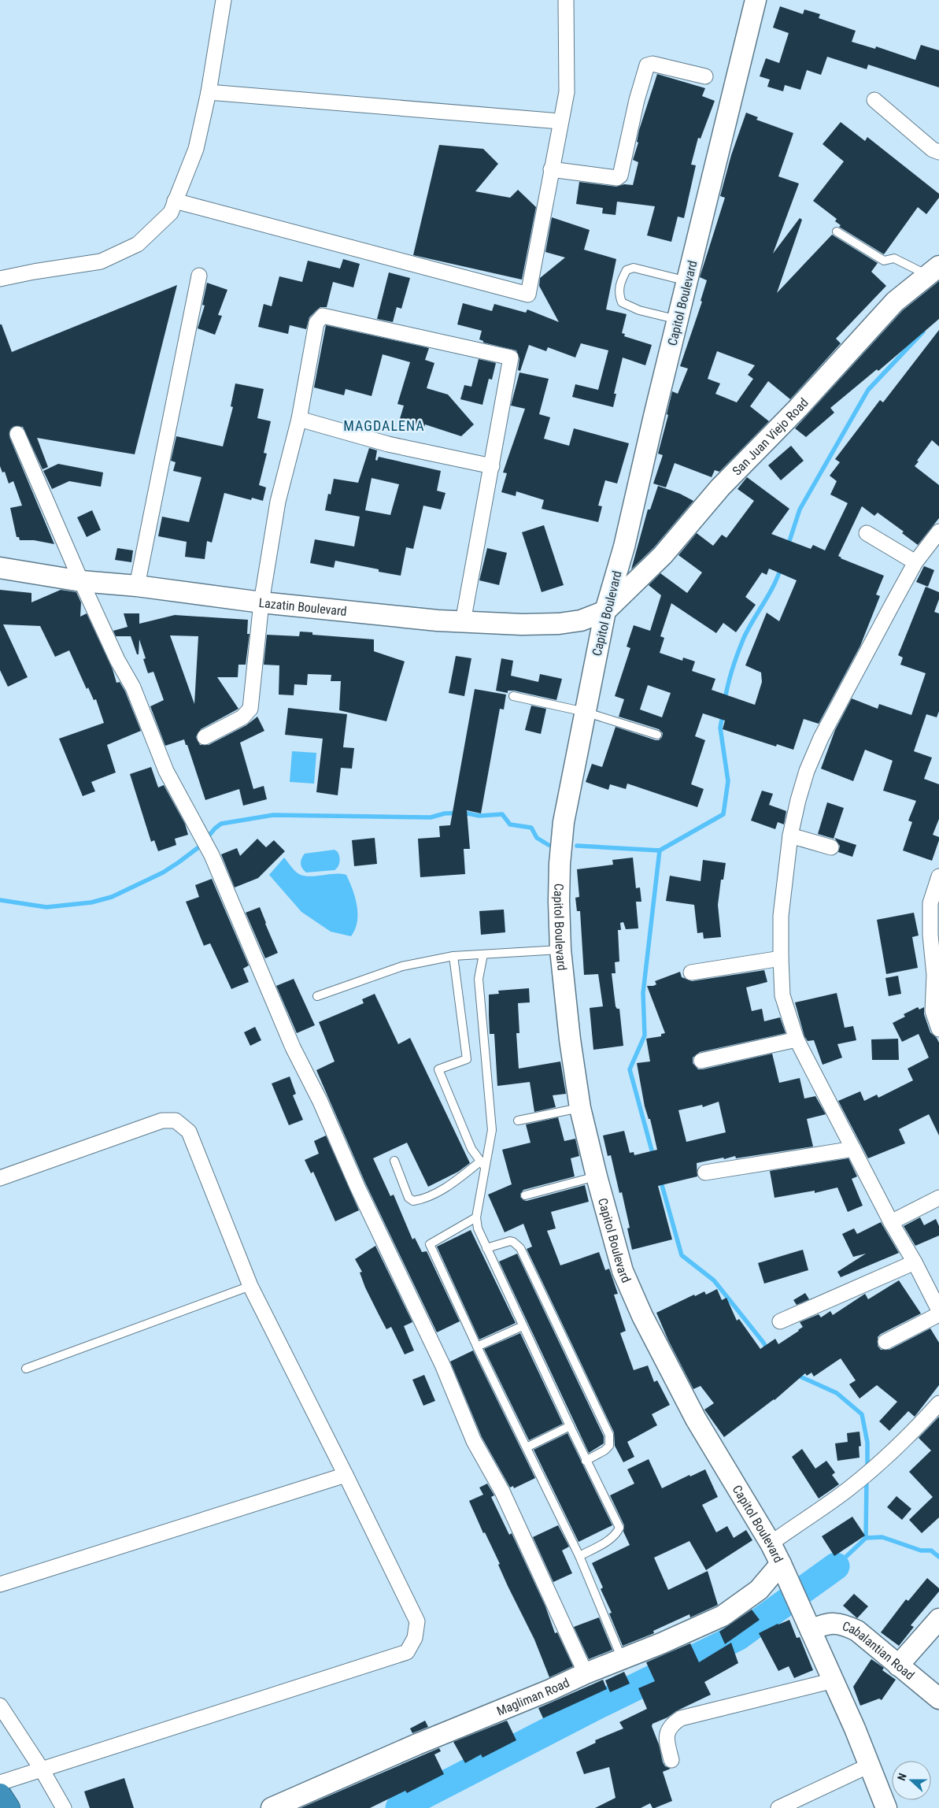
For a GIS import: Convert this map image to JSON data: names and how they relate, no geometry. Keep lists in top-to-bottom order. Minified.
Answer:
{"streets":{"main road":["Capitol Boulevard","San Juan Viejo Road","Lazatin Boulevard","Cabalantian Road","Magliman Road"]},"crossings":[["Capitol Boulevard","San Juan Viejo Road"],["Capitol Boulevard","Lazatin Boulevard"],["Capitol Boulevard","Cabalantian Road"],["Capitol Boulevard","Magliman Road"],["San Juan Viejo Road","Lazatin Boulevard"]],"districts":["MAGDALENA"],"north":"left"}
